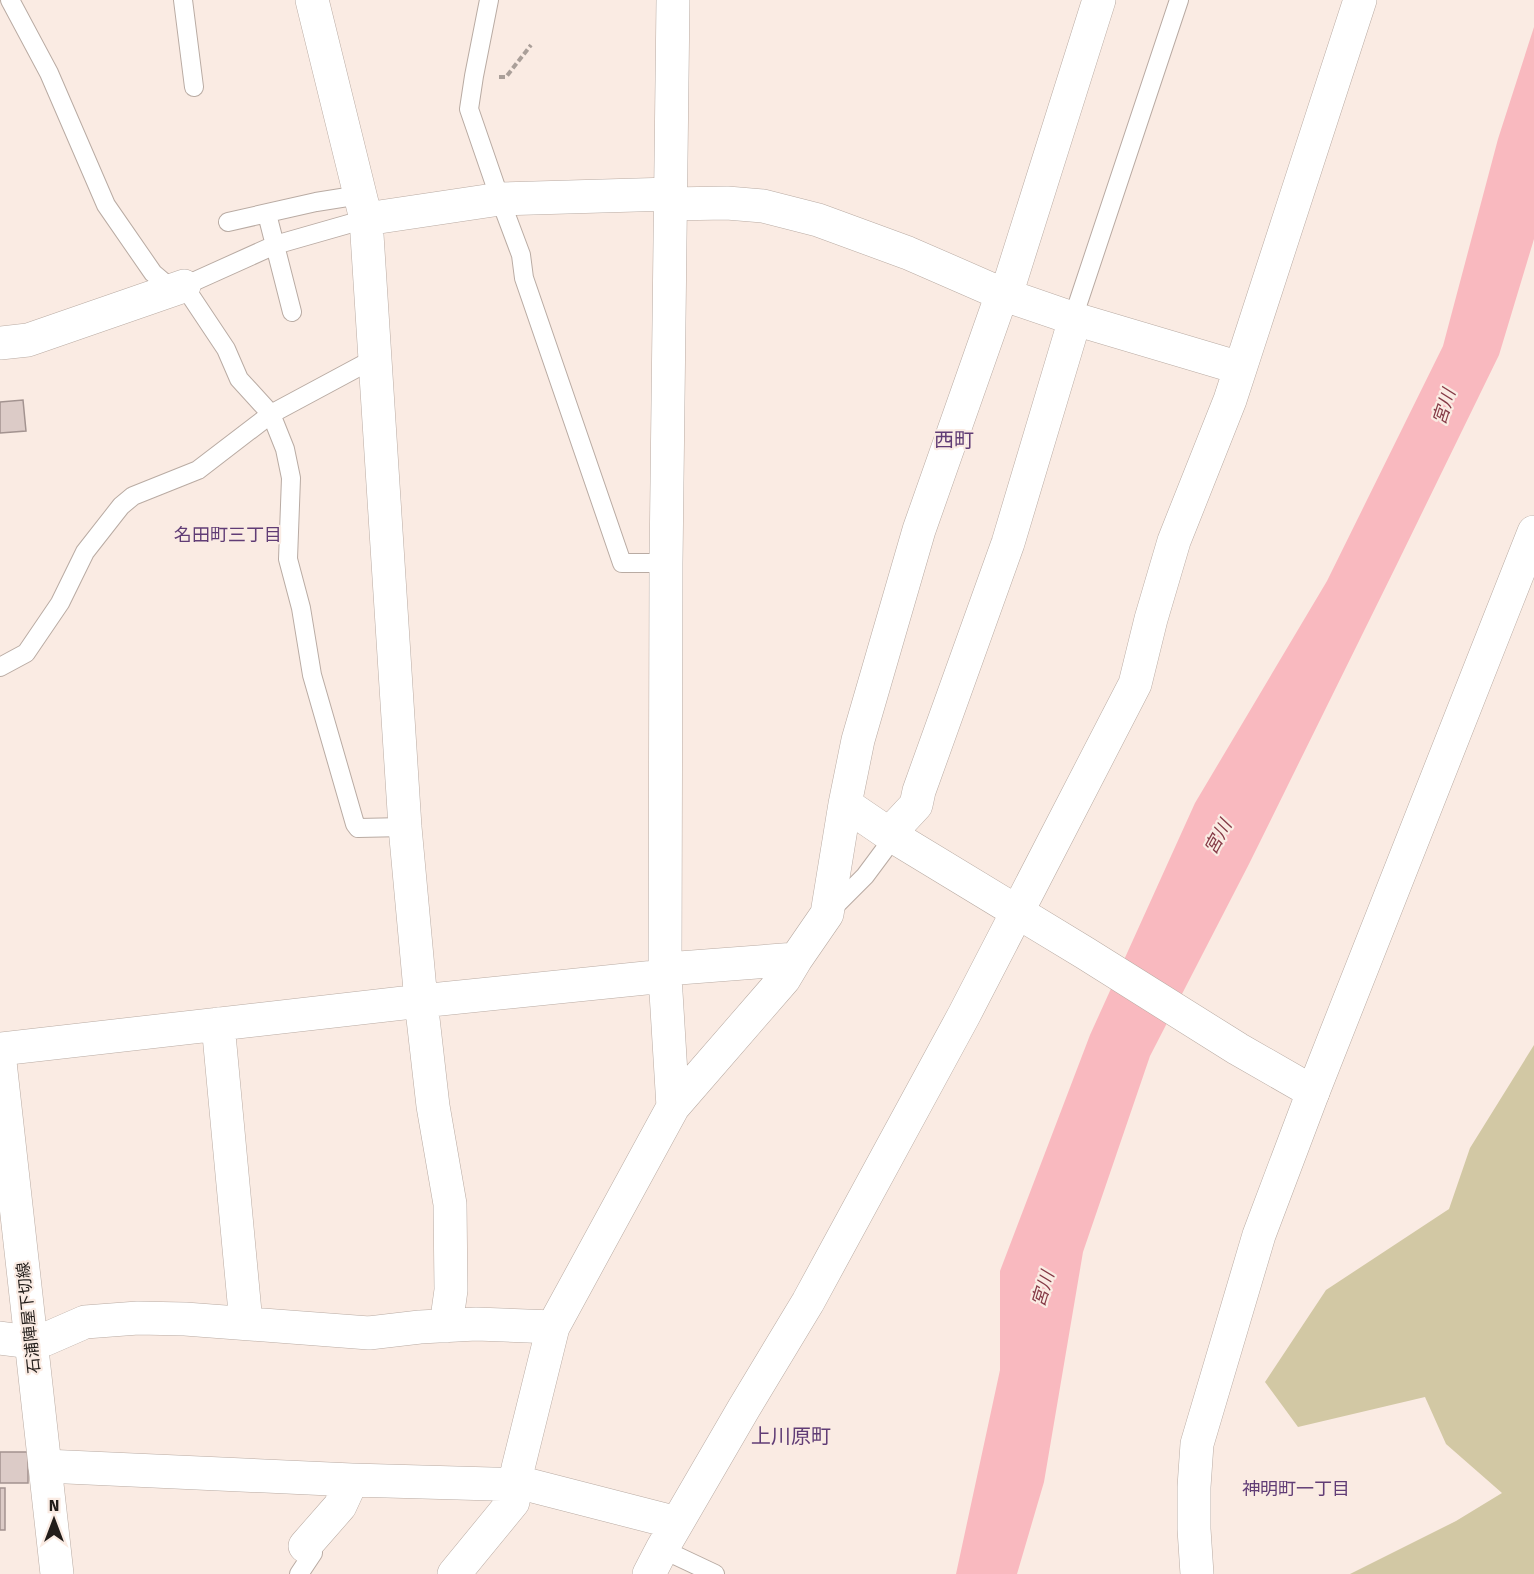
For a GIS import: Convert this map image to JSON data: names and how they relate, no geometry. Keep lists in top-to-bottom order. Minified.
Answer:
{"streets":{"street":["石浦陣屋下切線"]},"districts":["西町","名田町三丁目","上川原町","神明町一丁目"],"water":["宮川"],"north":"top"}
